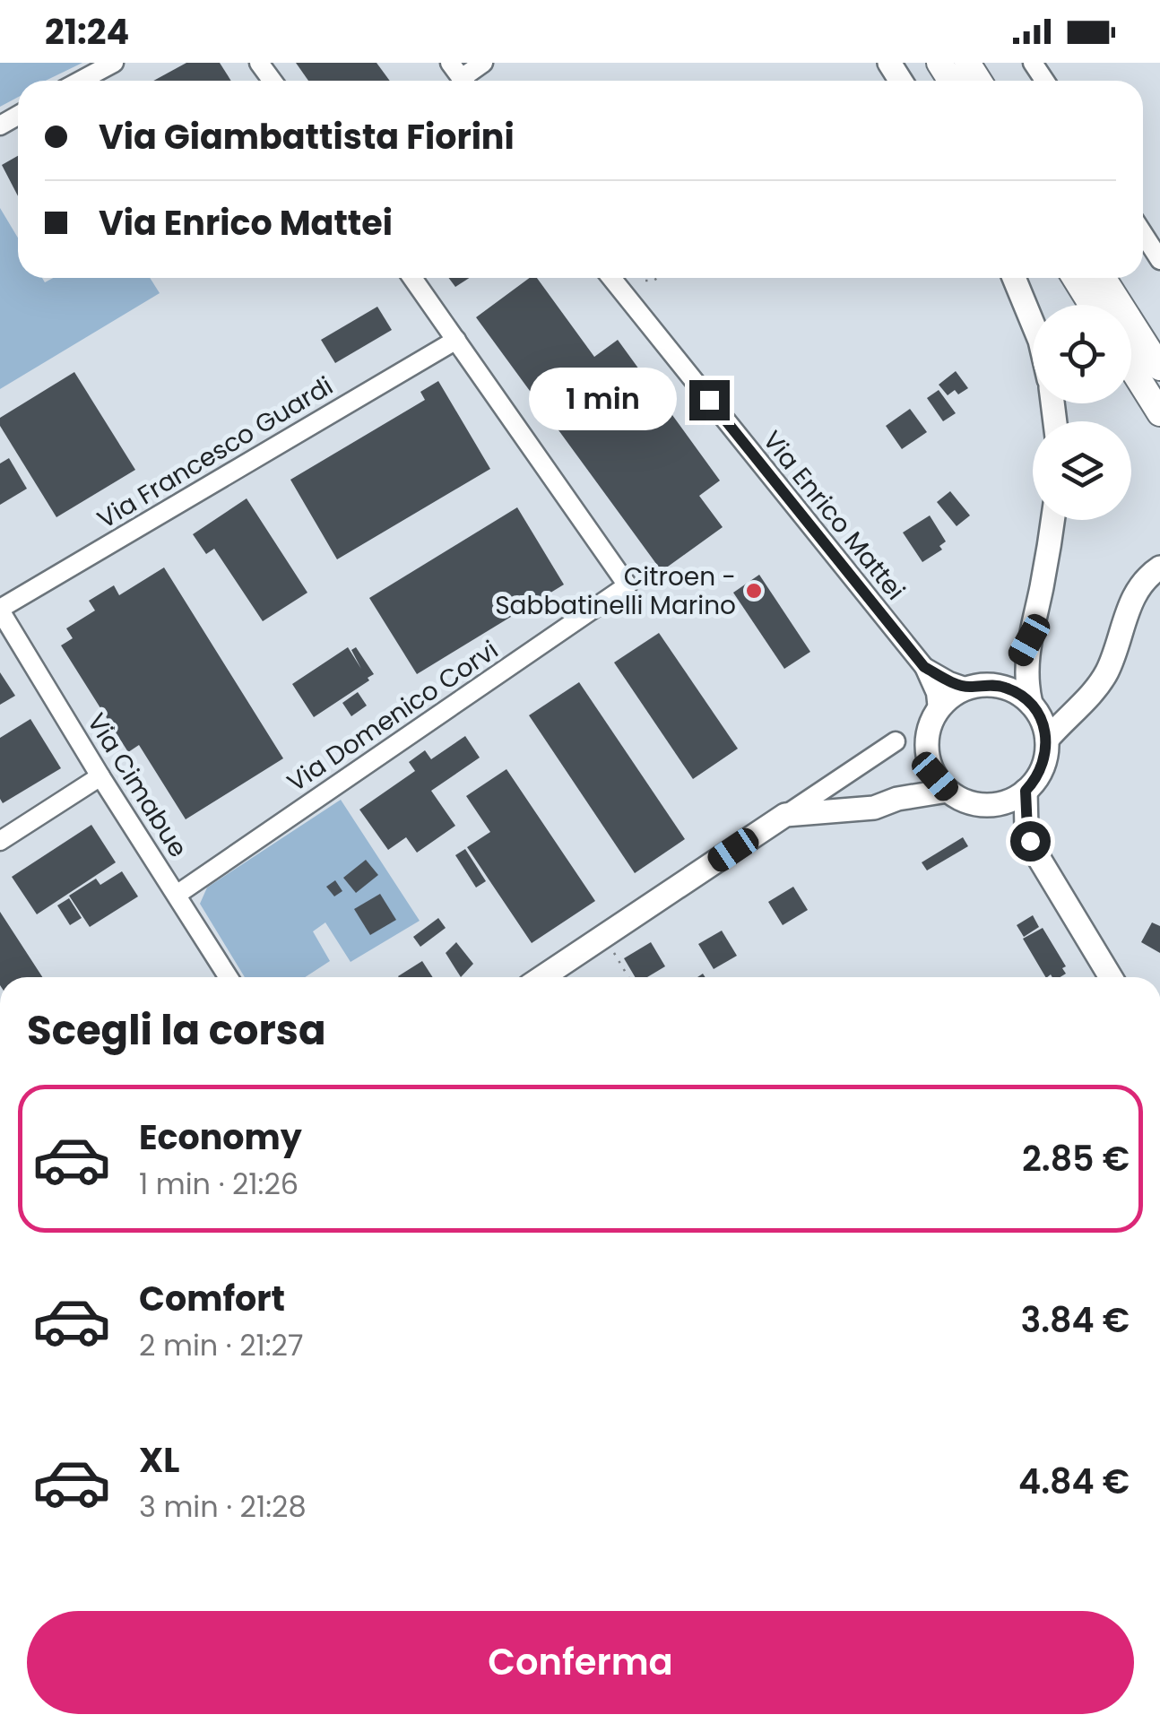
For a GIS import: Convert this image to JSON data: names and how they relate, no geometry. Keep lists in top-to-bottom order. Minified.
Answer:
{"streets":{"street":["Via Francesco Guardi","Via Enrico Mattei","Via Domenico Corvi","Via Cimabue"]},"crossings":[["Via Francesco Guardi","Via Domenico Corvi"],["Via Francesco Guardi","Via Cimabue"],["Via Domenico Corvi","Via Cimabue"]],"places":["Citroen - Sabbatinelli Marino"],"page":{"status":"21:24","banner":["Via Giambattista Fiorini","Via Enrico Mattei"],"bubble":"1 min","heading":"Scegli la corsa","list":[{"name":"Economy","note":"1 min · 21:26","value":"2.85 €"},{"name":"Comfort","note":"2 min · 21:27","value":"3.84 €"},{"name":"XL","note":"3 min · 21:28","value":"4.84 €"}],"buttons":"Conferma"}}
